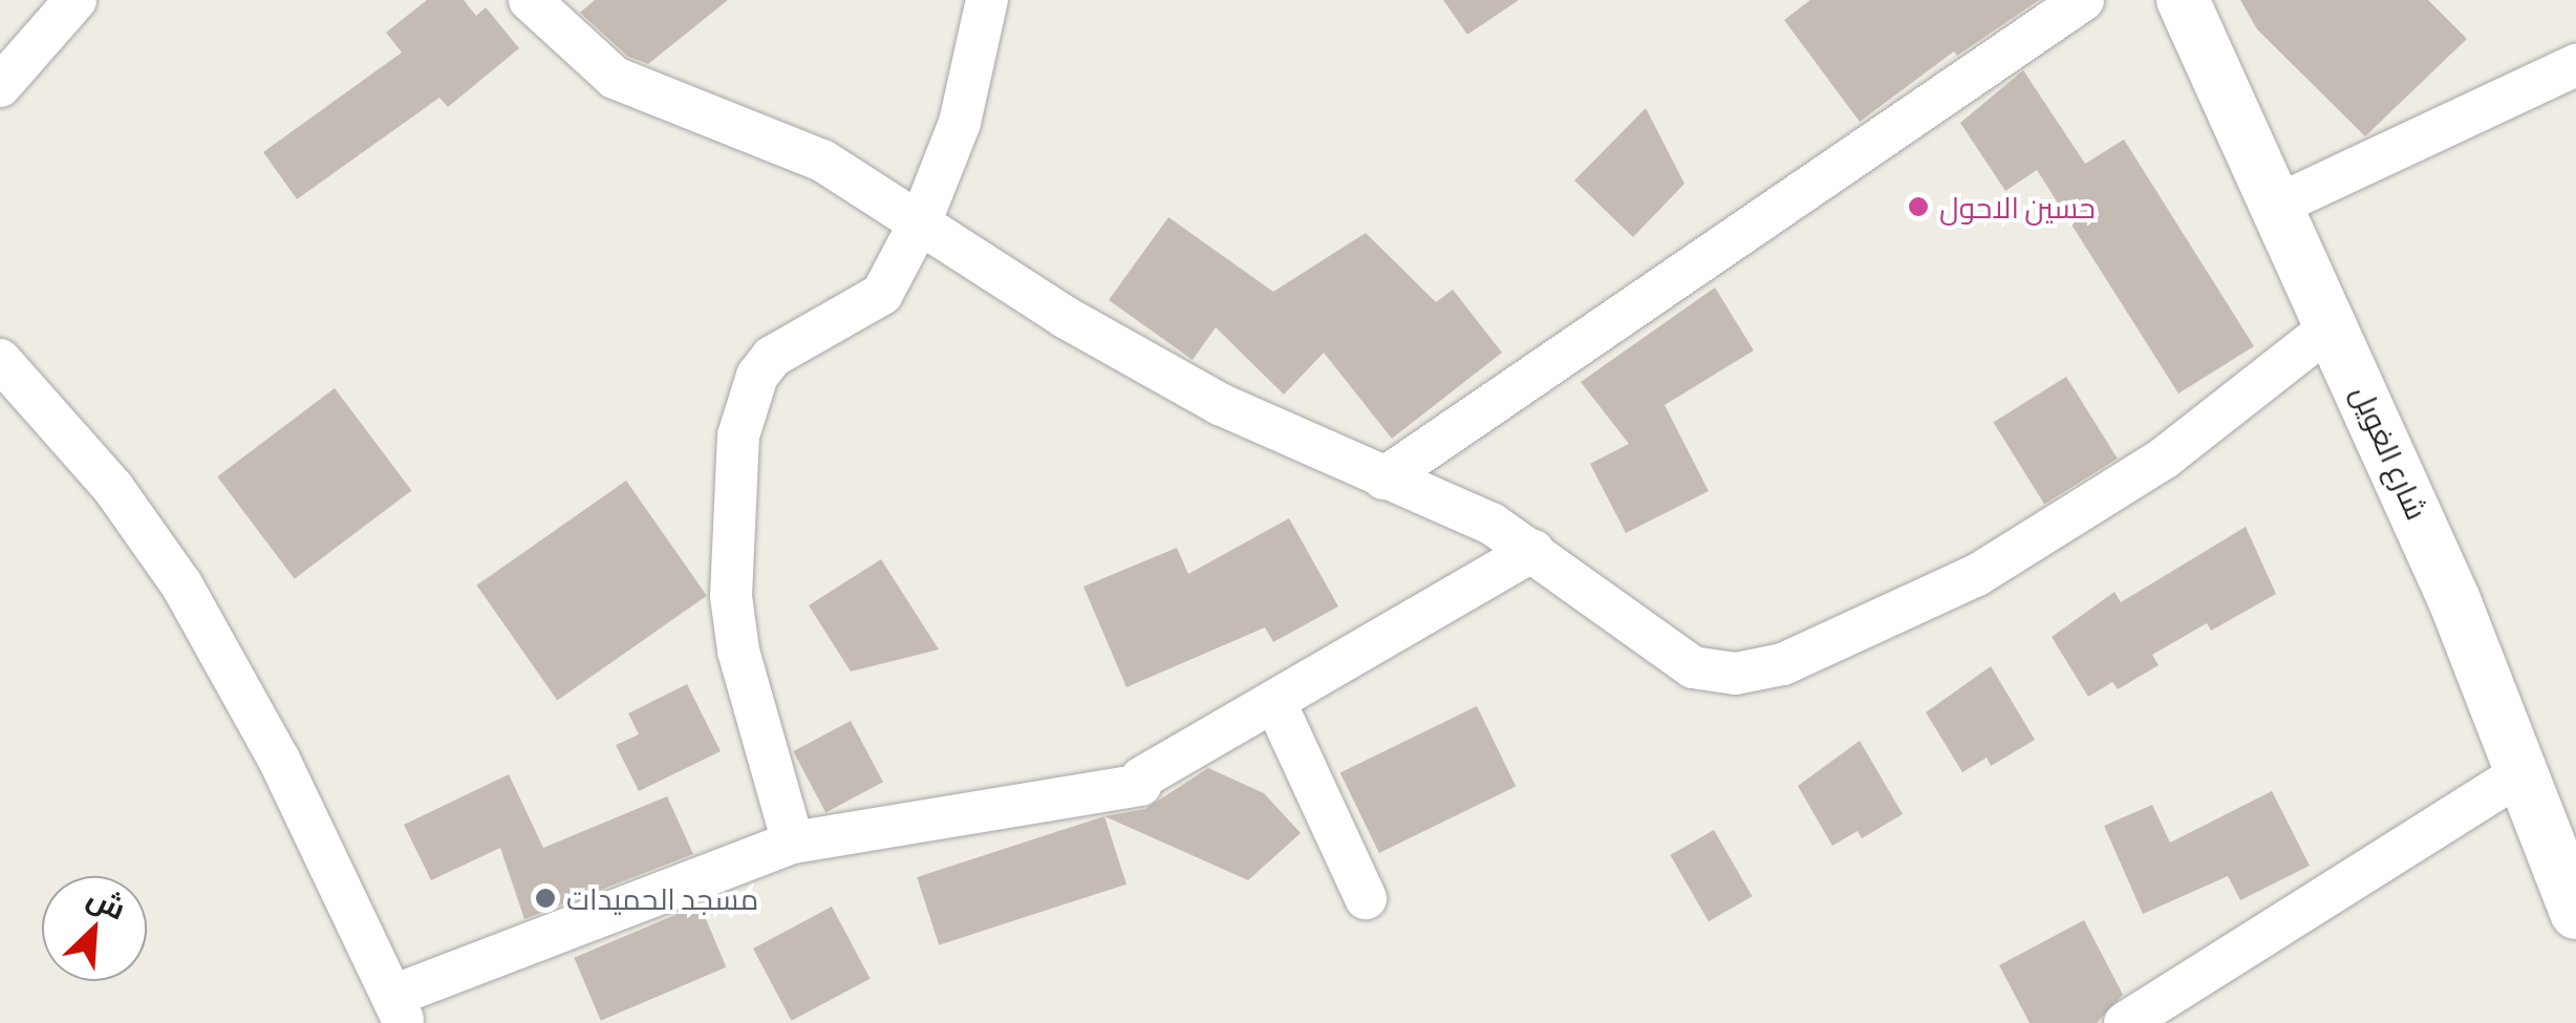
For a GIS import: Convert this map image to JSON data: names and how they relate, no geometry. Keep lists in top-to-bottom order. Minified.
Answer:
{"streets":{"street":["شارع الغويل"]},"places":["حسين الاحول","مسجد الحميدات"],"north":"top right"}
